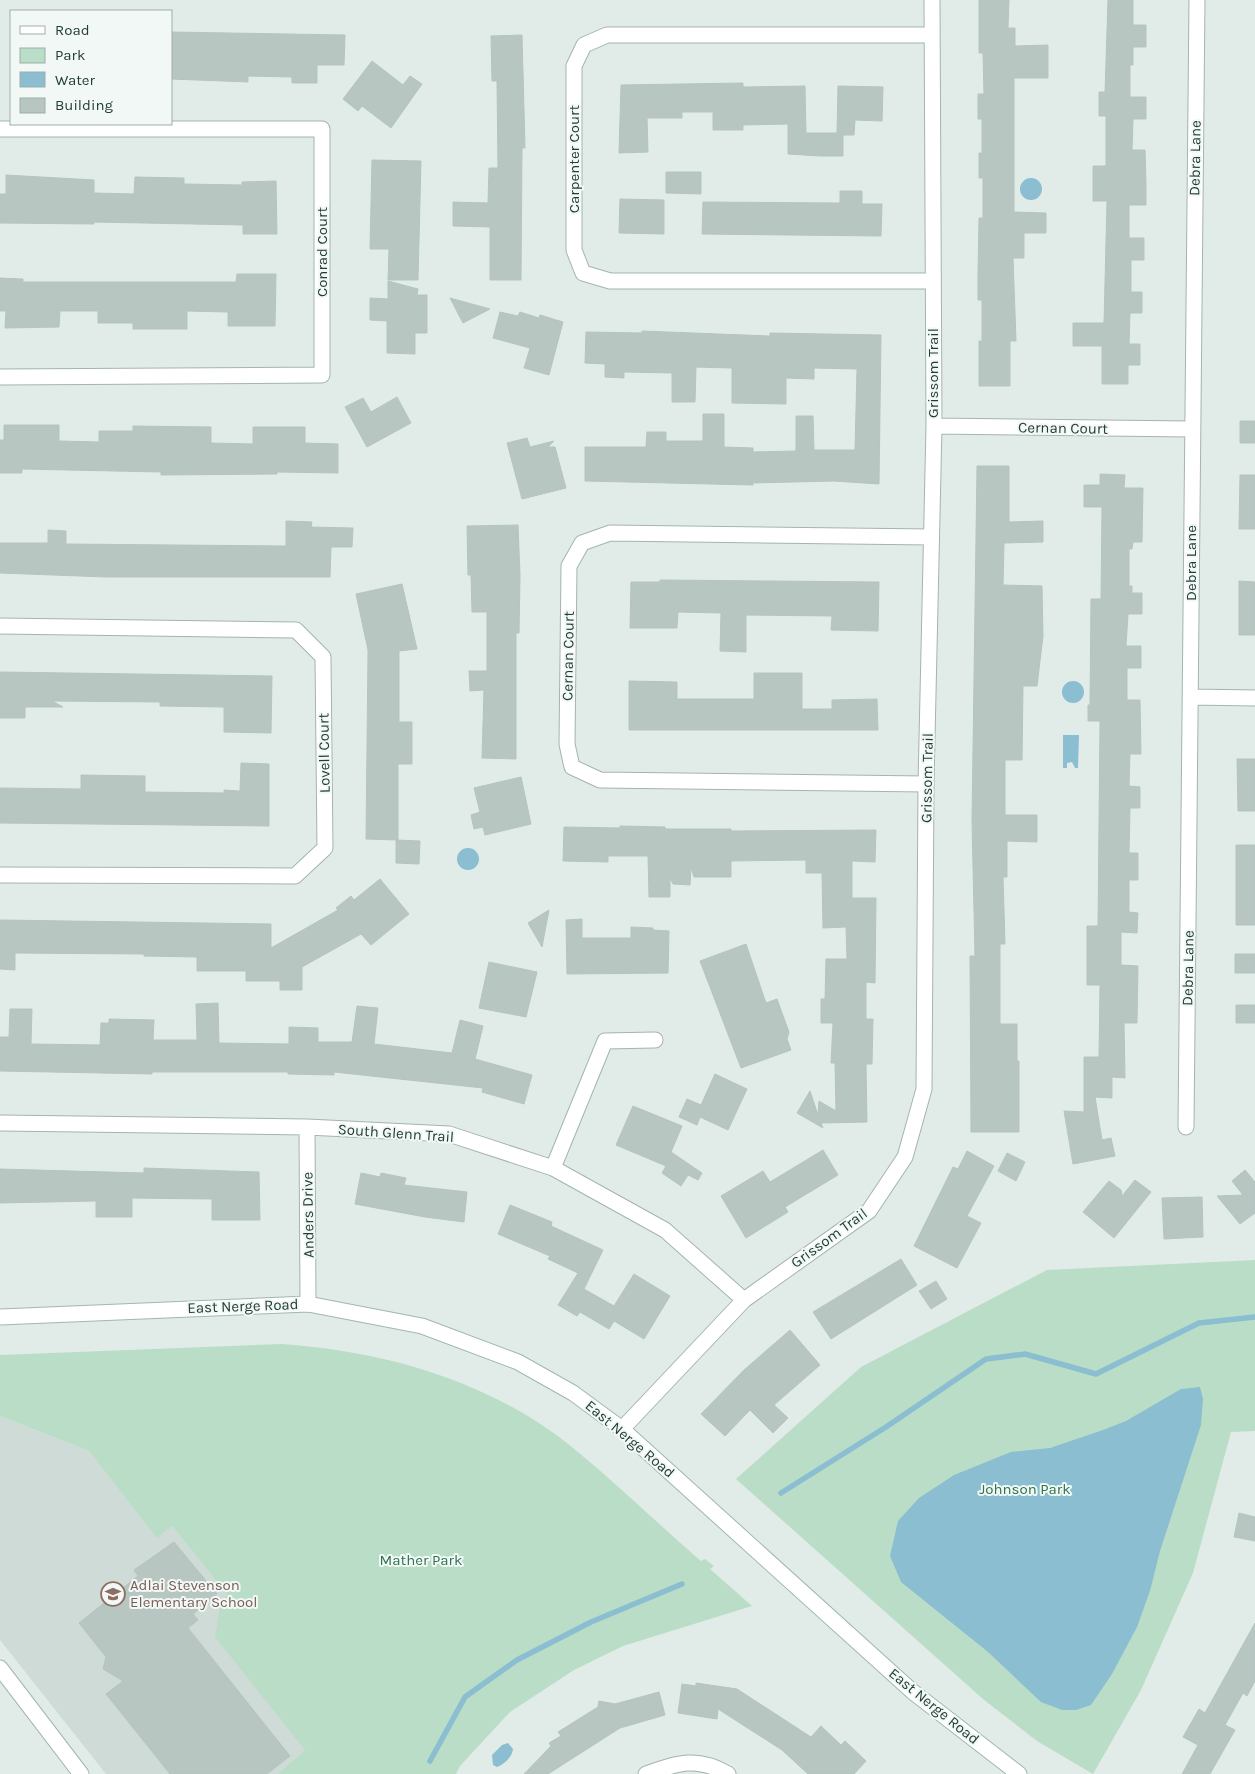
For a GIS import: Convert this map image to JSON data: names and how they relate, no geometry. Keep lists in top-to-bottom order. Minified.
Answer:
{"streets":{"street":["Debra Lane","Carpenter Court","Conrad Court","Grissom Trail","Cernan Court","Lovell Court","South Glenn Trail","Anders Drive","East Nerge Road"]},"crossings":[["Debra Lane","Cernan Court"],["Carpenter Court","Grissom Trail"],["Grissom Trail","Cernan Court"],["Grissom Trail","South Glenn Trail"],["Grissom Trail","East Nerge Road"],["South Glenn Trail","Anders Drive"],["Anders Drive","East Nerge Road"]],"parks":["Johnson Park","Mather Park"],"places":{"school or university":["Adlai Stevenson Elementary School"]},"legend":["Road","Park","Water","Building"]}
